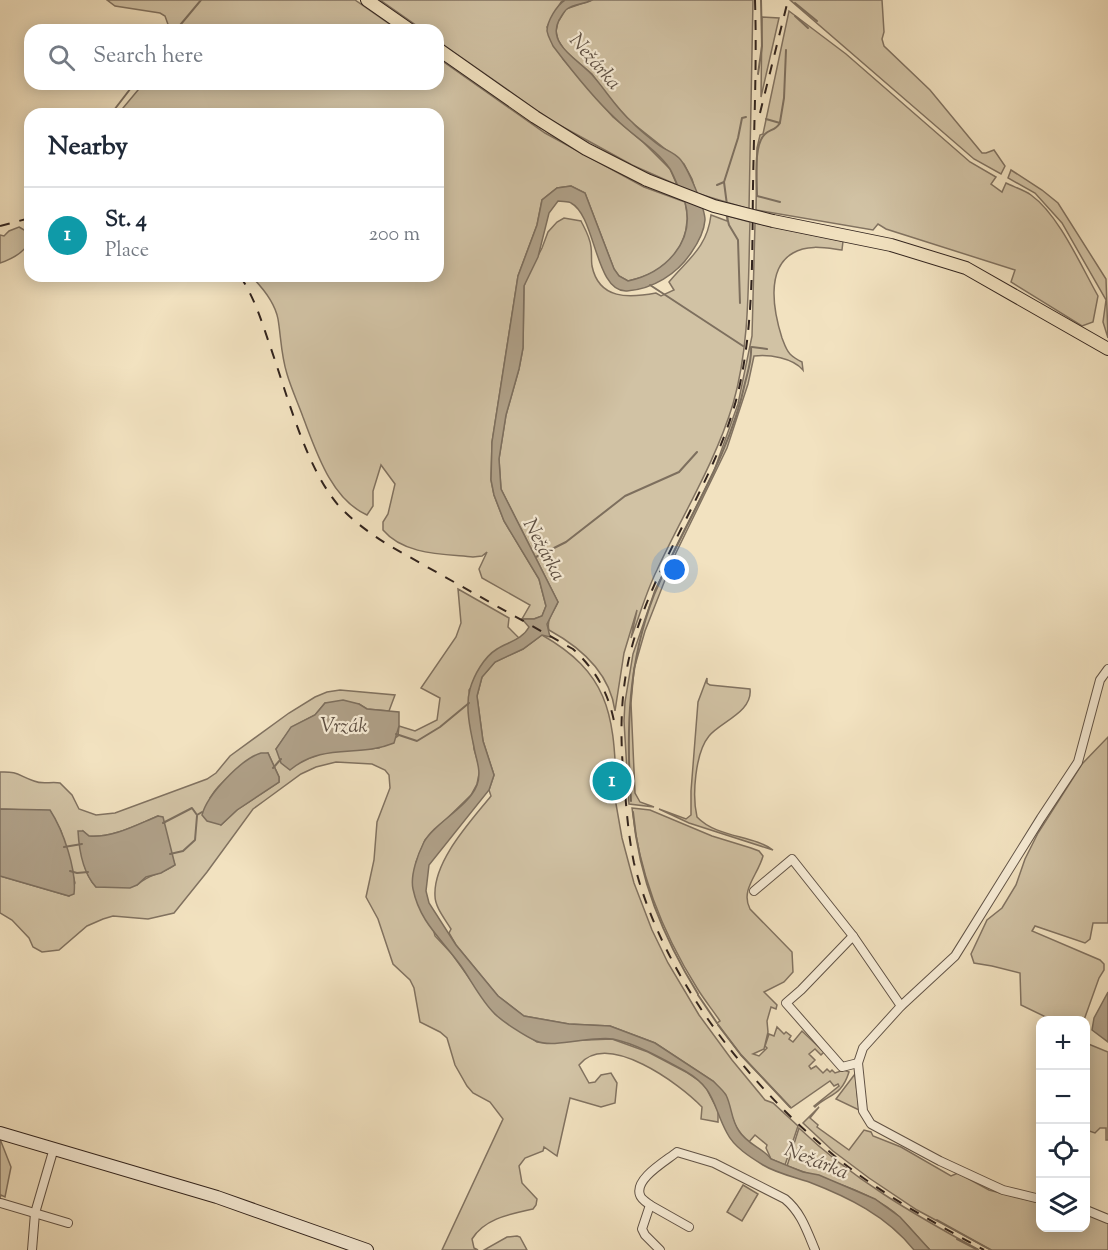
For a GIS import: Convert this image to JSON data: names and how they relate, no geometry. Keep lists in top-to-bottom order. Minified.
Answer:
{"water":["Nežárka","Vrzák"],"page":{"search":"Search here","heading":"Nearby","list":[{"mark":"1","name":"St. 4","note":"Place","value":"200 m"}],"pins":"1","map_buttons":["+","−"]}}
